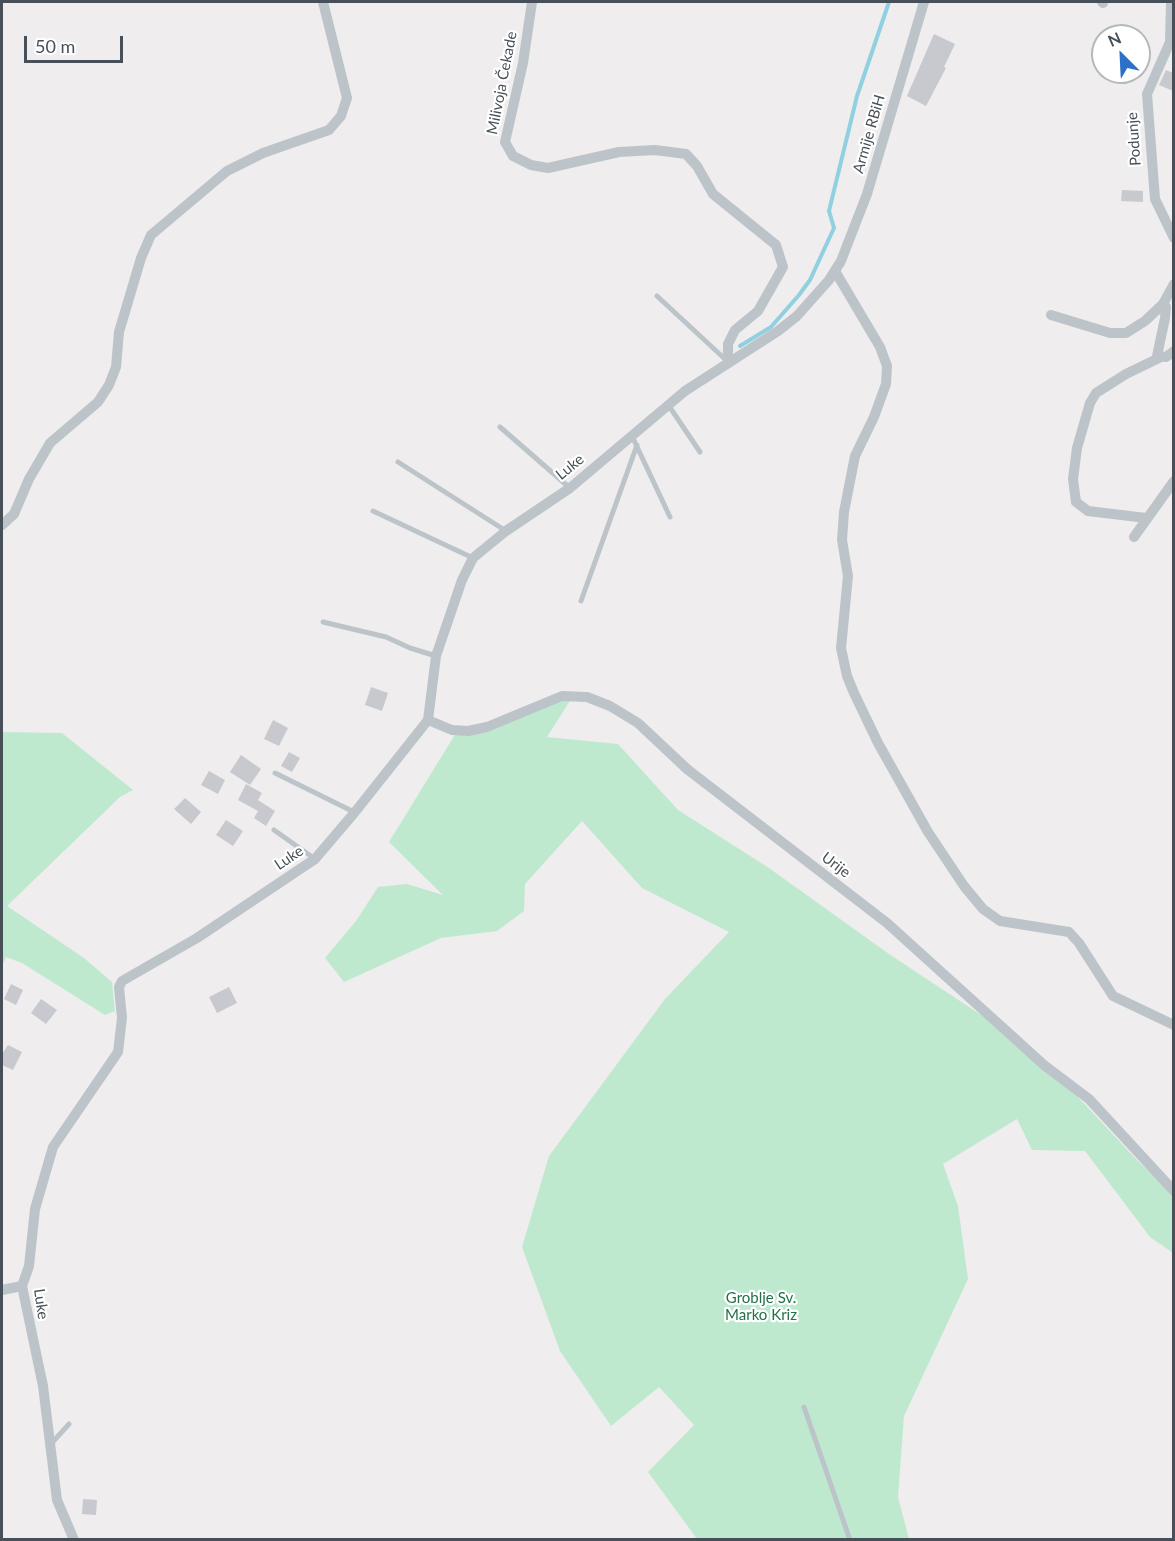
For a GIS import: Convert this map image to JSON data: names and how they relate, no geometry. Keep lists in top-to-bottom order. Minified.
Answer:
{"streets":{"street":["Milivoja Čekade","Armije RBiH","Podunje","Luke","Urije"]},"crossings":[["Milivoja Čekade","Luke"],["Armije RBiH","Luke"],["Luke","Urije"]],"parks":["Groblje Sv. Marko Kriz"],"scale_bar":"50 m","north":"top left"}
